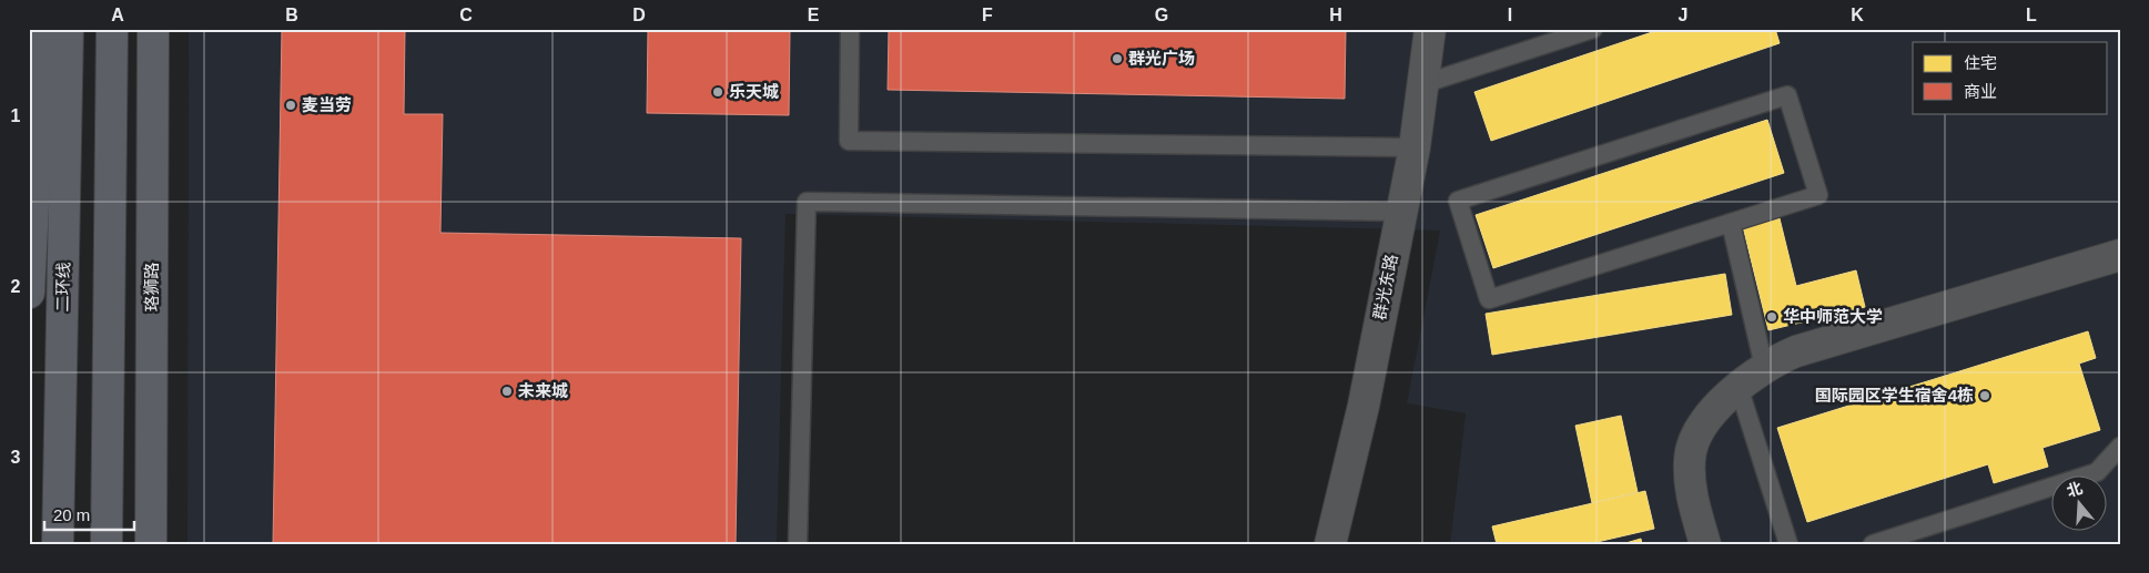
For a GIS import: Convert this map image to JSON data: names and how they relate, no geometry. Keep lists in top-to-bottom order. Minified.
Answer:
{"streets":{"highway":["二环线"],"main road":["珞狮路"],"street":["群光东路"]},"places":["群光广场","乐天城","麦当劳","华中师范大学","未来城","国际园区学生宿舍4栋"],"legend":["住宅","商业"],"scale_bar":"20 m","north":"top","grid":{"columns":["A","B","C","D","E","F","G","H","I","J","K","L"],"rows":["1","2","3"]}}
